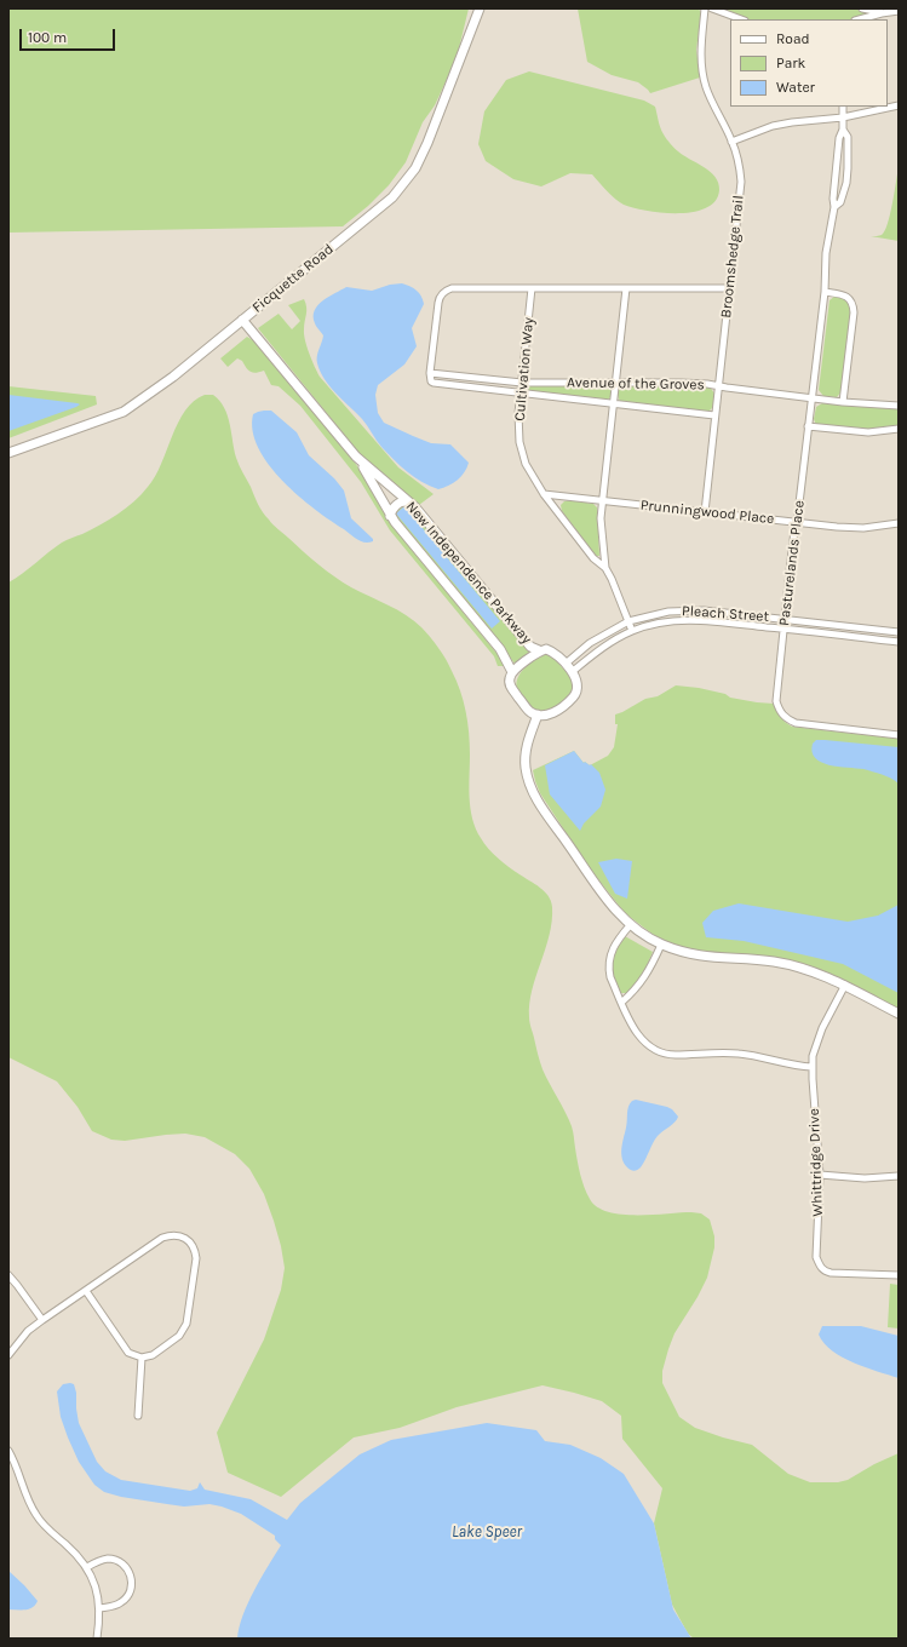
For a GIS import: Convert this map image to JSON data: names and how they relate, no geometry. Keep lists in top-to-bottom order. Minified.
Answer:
{"streets":{"street":["Broomshedge Trail","Ficquette Road","Cultivation Way","Avenue of the Groves","Prunningwood Place","Pasturelands Place","New Independence Parkway","Pleach Street","Whittridge Drive"]},"crossings":[["Broomshedge Trail","Avenue of the Groves"],["Broomshedge Trail","Prunningwood Place"],["Ficquette Road","New Independence Parkway"],["Cultivation Way","Avenue of the Groves"],["Cultivation Way","Prunningwood Place"],["Cultivation Way","Pleach Street"],["Avenue of the Groves","Pasturelands Place"],["Prunningwood Place","Pasturelands Place"],["Pasturelands Place","Pleach Street"],["New Independence Parkway","Pleach Street"]],"water":["Lake Speer"],"legend":["Road","Park","Water"],"scale_bar":"100 m"}
